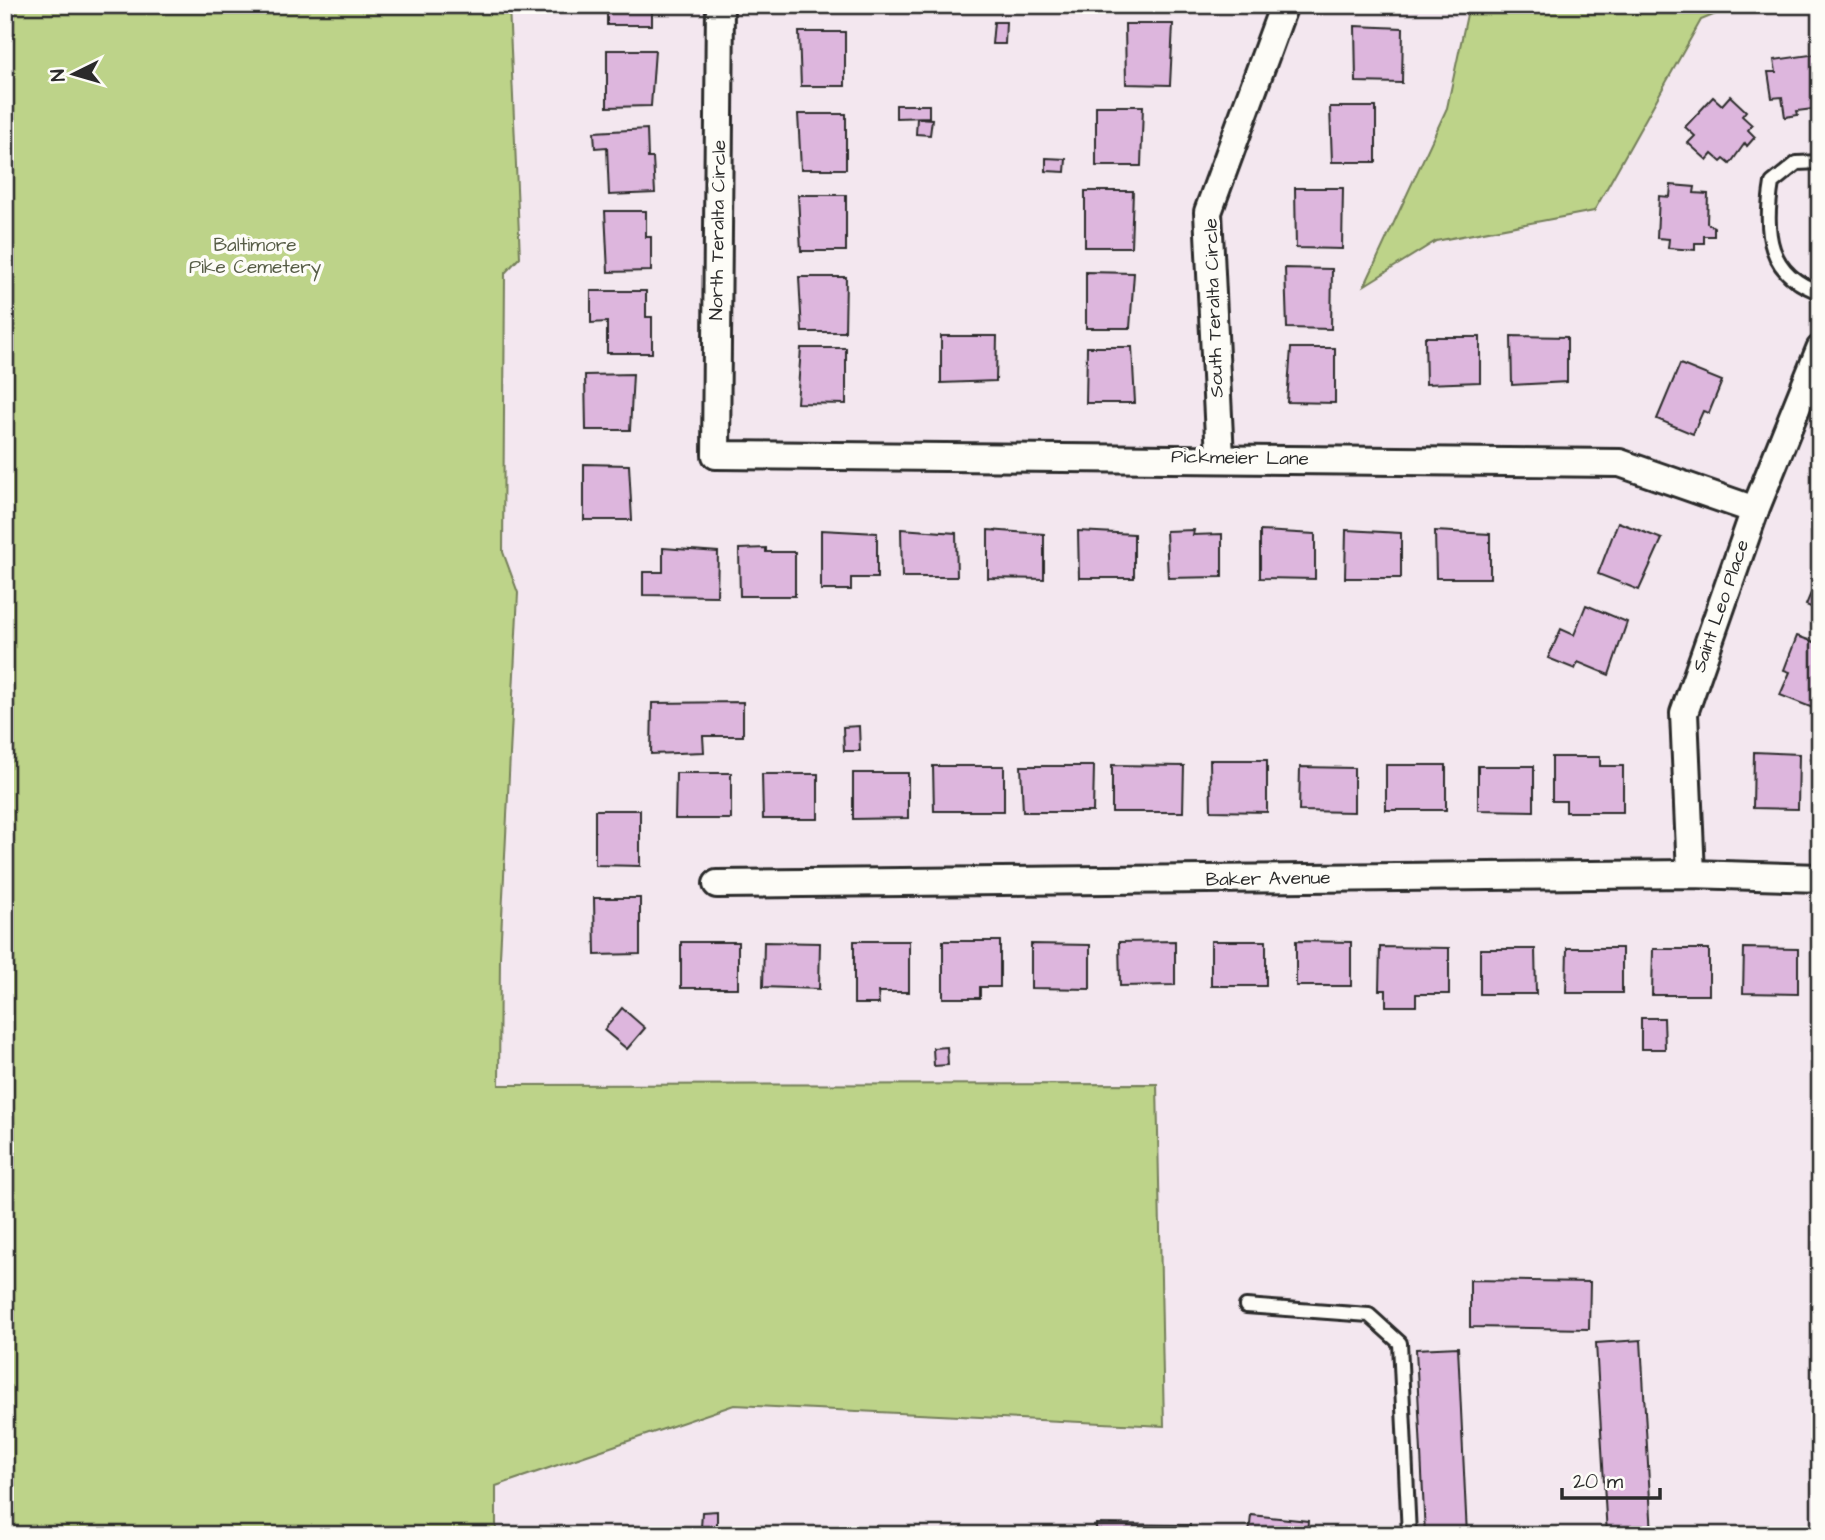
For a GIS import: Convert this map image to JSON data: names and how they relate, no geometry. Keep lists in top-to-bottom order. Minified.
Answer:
{"streets":{"street":["North Teralta Circle","South Teralta Circle","Pickmeier Lane","Saint Leo Place","Baker Avenue"]},"crossings":[["North Teralta Circle","Pickmeier Lane"],["South Teralta Circle","Pickmeier Lane"],["Pickmeier Lane","Saint Leo Place"],["Saint Leo Place","Baker Avenue"]],"parks":["Baltimore Pike Cemetery"],"scale_bar":"20 m","north":"left"}
